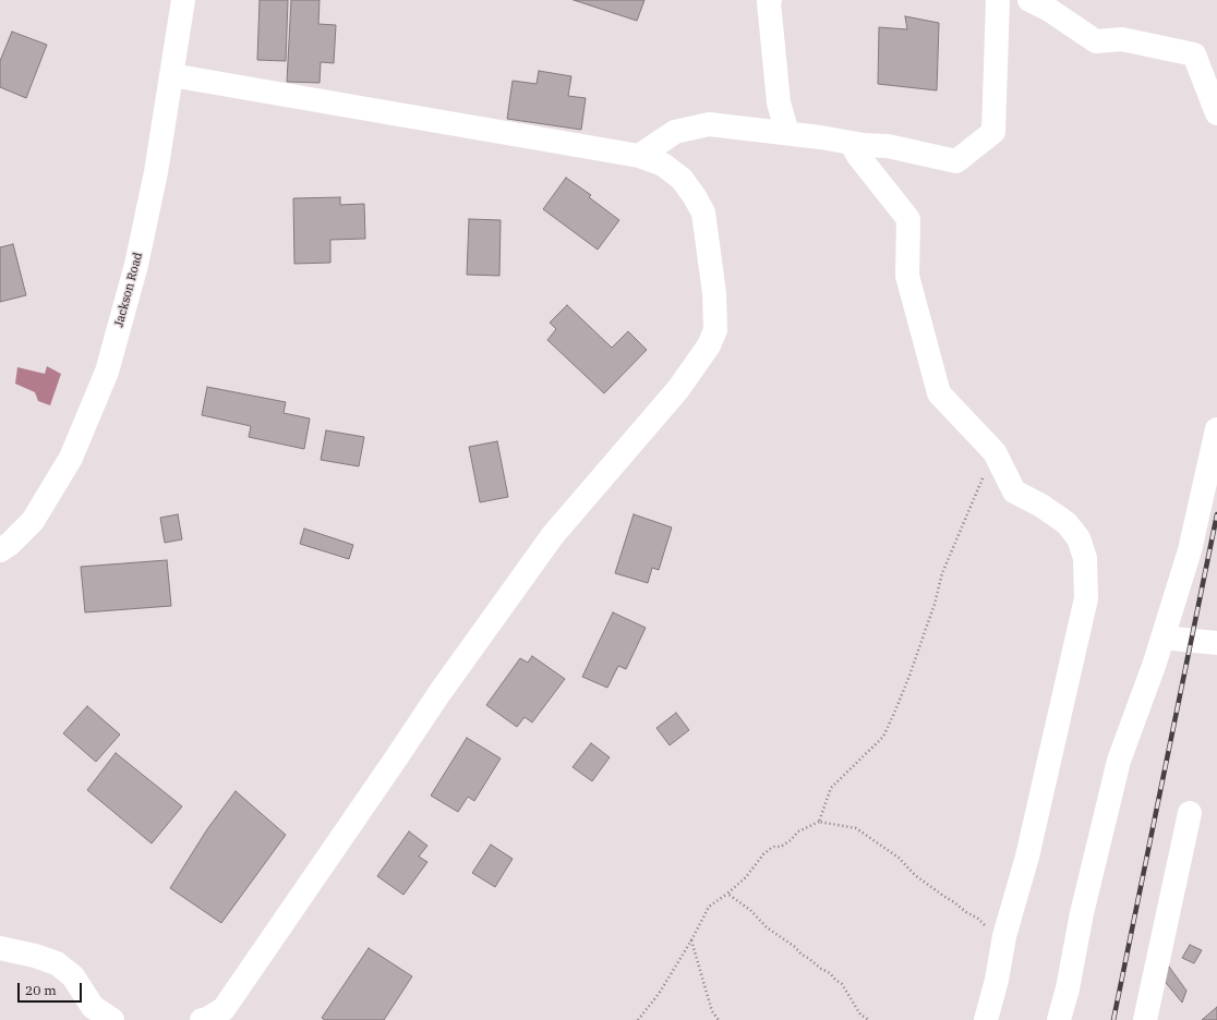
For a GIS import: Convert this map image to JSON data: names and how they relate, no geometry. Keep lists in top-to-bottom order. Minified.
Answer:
{"streets":{"street":["Jackson Road"]},"scale_bar":"20 m"}
